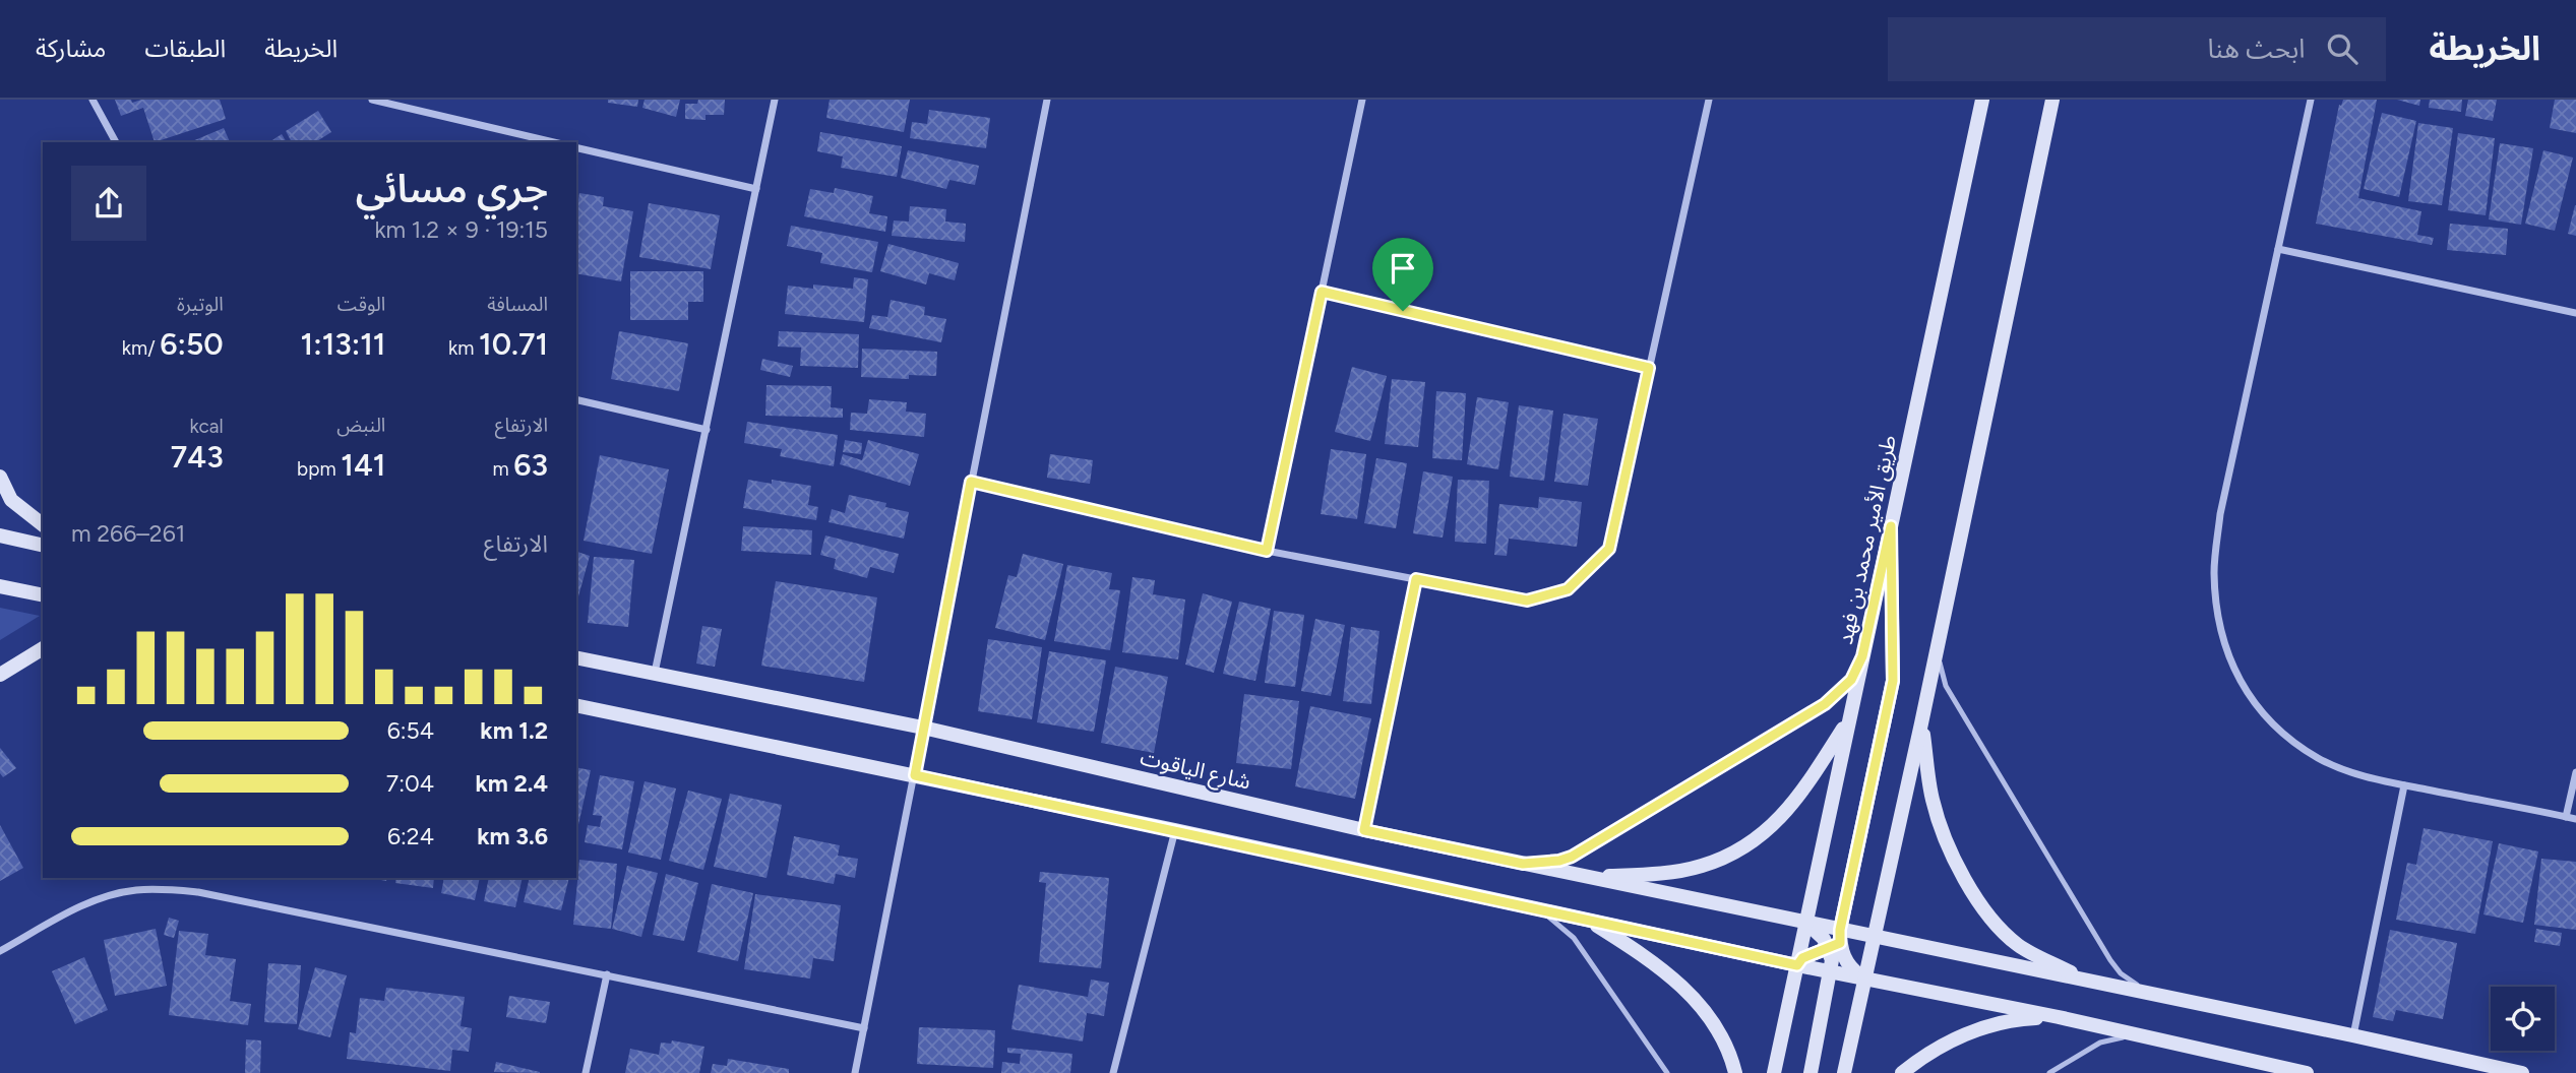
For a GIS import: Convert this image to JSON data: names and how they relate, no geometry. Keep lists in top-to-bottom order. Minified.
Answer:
{"streets":{"street":["طريق الأمير محمد بن فهد","شارع الياقوت"]},"crossings":[["طريق الأمير محمد بن فهد","شارع الياقوت"]],"page":{"header":"الخريطة","search":"ابحث هنا","nav":["الخريطة","الطبقات","مشاركة"],"heading":["جري مسائي","19:15 · 9 × 1.2 km"],"stats":[["المسافة","10.71 km"],["الوقت","1:13:11"],["الوتيرة","6:50 /km"],["الارتفاع","63 m"],["النبض","141 bpm"],["kcal","743"]],"chart":["الارتفاع","261–266 m"],"list":[{"name":"1.2 km","note":"6:54"},{"name":"2.4 km","note":"7:04"},{"name":"3.6 km","note":"6:24"}]}}
